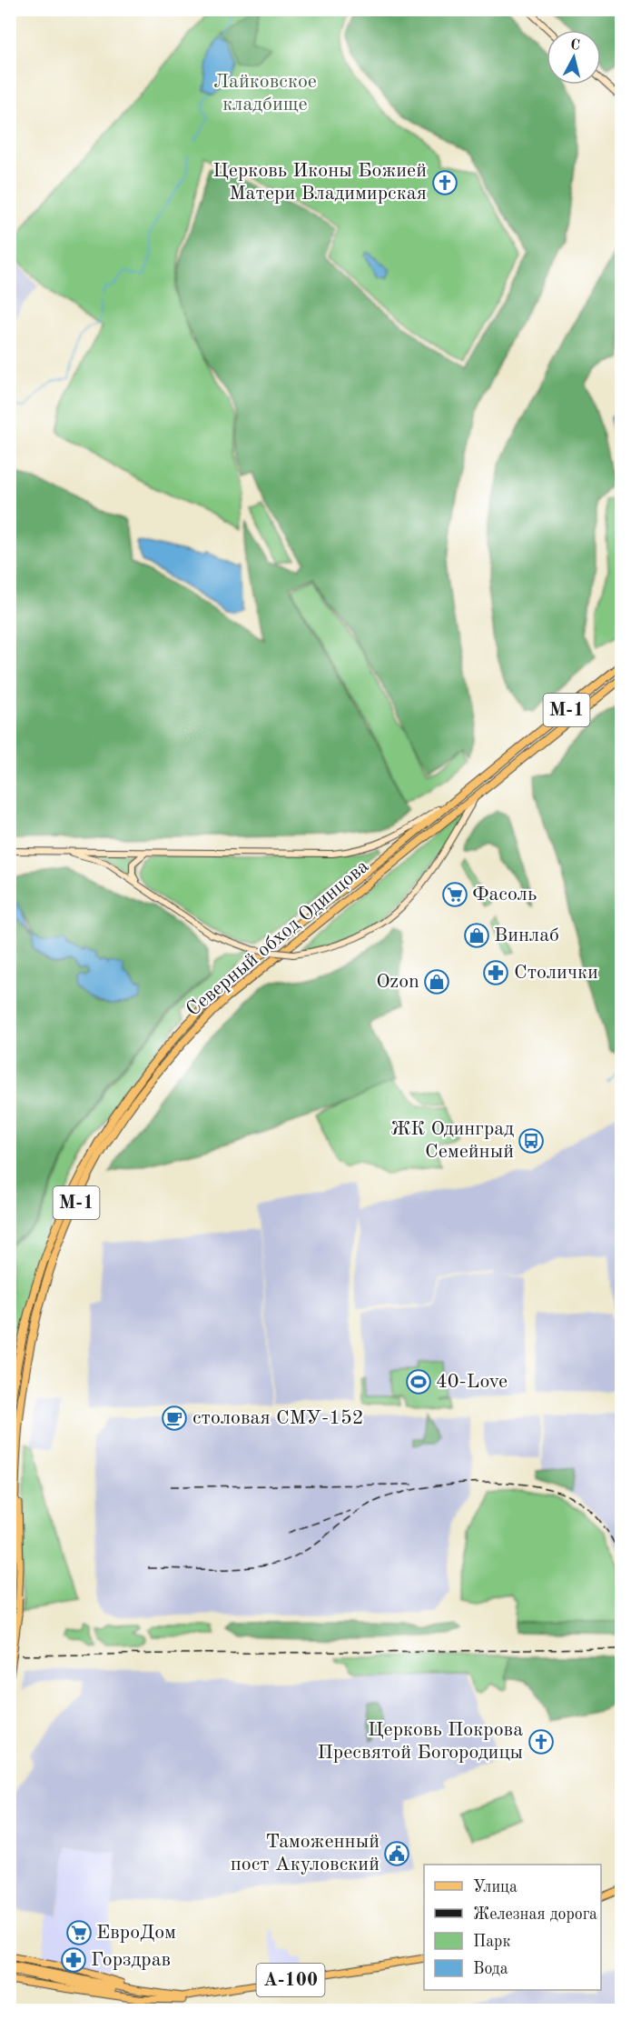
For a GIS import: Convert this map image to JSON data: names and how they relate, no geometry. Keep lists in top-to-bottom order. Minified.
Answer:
{"streets":{"highway":["М-1","Северный обход Одинцова"],"main road":["А-100"]},"crossings":[["М-1","Северный обход Одинцова"]],"parks":["Лайковское кладбище"],"places":{"church":["Церковь Иконы Божией Матери Владимирская","Церковь Покрова Пресвятой Богородицы"],"supermarket":["Фасоль","ЕвроДом"],"shop":["Винлаб","Ozon"],"pharmacy":["Столички","Горздрав"],"bus stop":["ЖК Одинград Семейный"],"sports":["40-Love"],"cafe":["столовая СМУ-152"],"public building":["Таможенный пост Акуловский"]},"legend":["Улица","Железная дорога","Парк","Вода"],"north":"top"}
